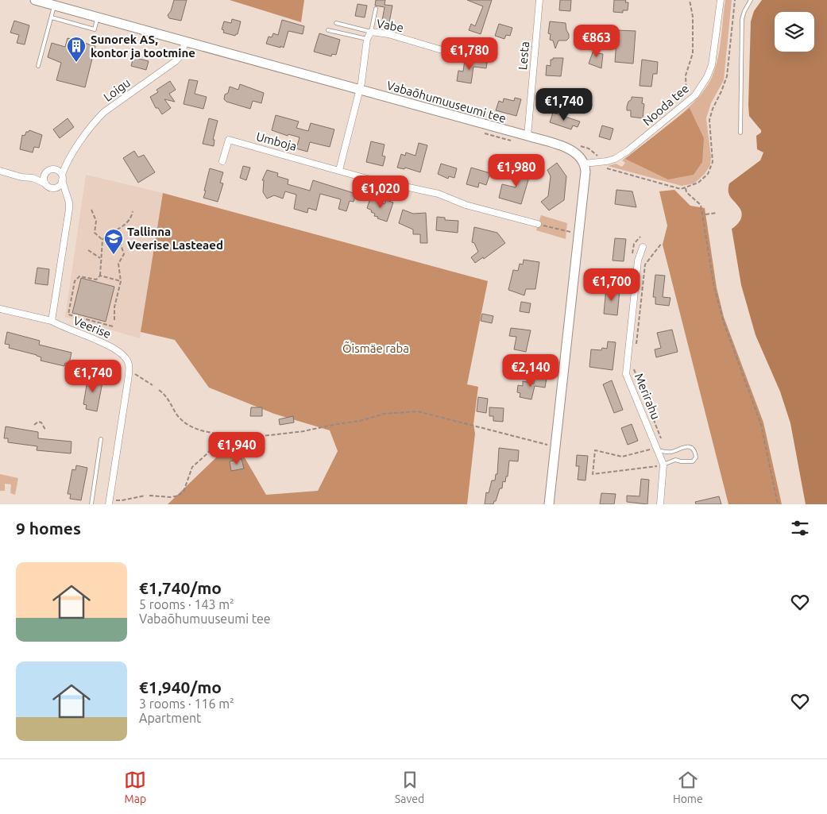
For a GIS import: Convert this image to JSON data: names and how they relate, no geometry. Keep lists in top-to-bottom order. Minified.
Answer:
{"streets":{"street":["Vabe","Lesta","Loigu","Vabaõhumuuseumi tee","Nooda tee","Umboja","Veerise","Merirahu"]},"crossings":[["Vabe","Vabaõhumuuseumi tee"],["Lesta","Vabaõhumuuseumi tee"],["Loigu","Vabaõhumuuseumi tee"],["Vabaõhumuuseumi tee","Nooda tee"]],"parks":["Õismäe raba"],"places":{"building":["Sunorek AS, kontor ja tootmine"],"school or university":["Tallinna Veerise Lasteaed"]},"page":{"price":["€863","€1,780","€1,740","€1,980","€1,020","€1,700","€2,140","€1,740","€1,940"],"heading":"9 homes","list":[{"name":"€1,740/mo","note":"5 rooms · 143 m² · Vabaõhumuuseumi tee"},{"name":"€1,940/mo","note":"3 rooms · 116 m² · Apartment"}],"tabs":["Map","Saved","Home"]}}
